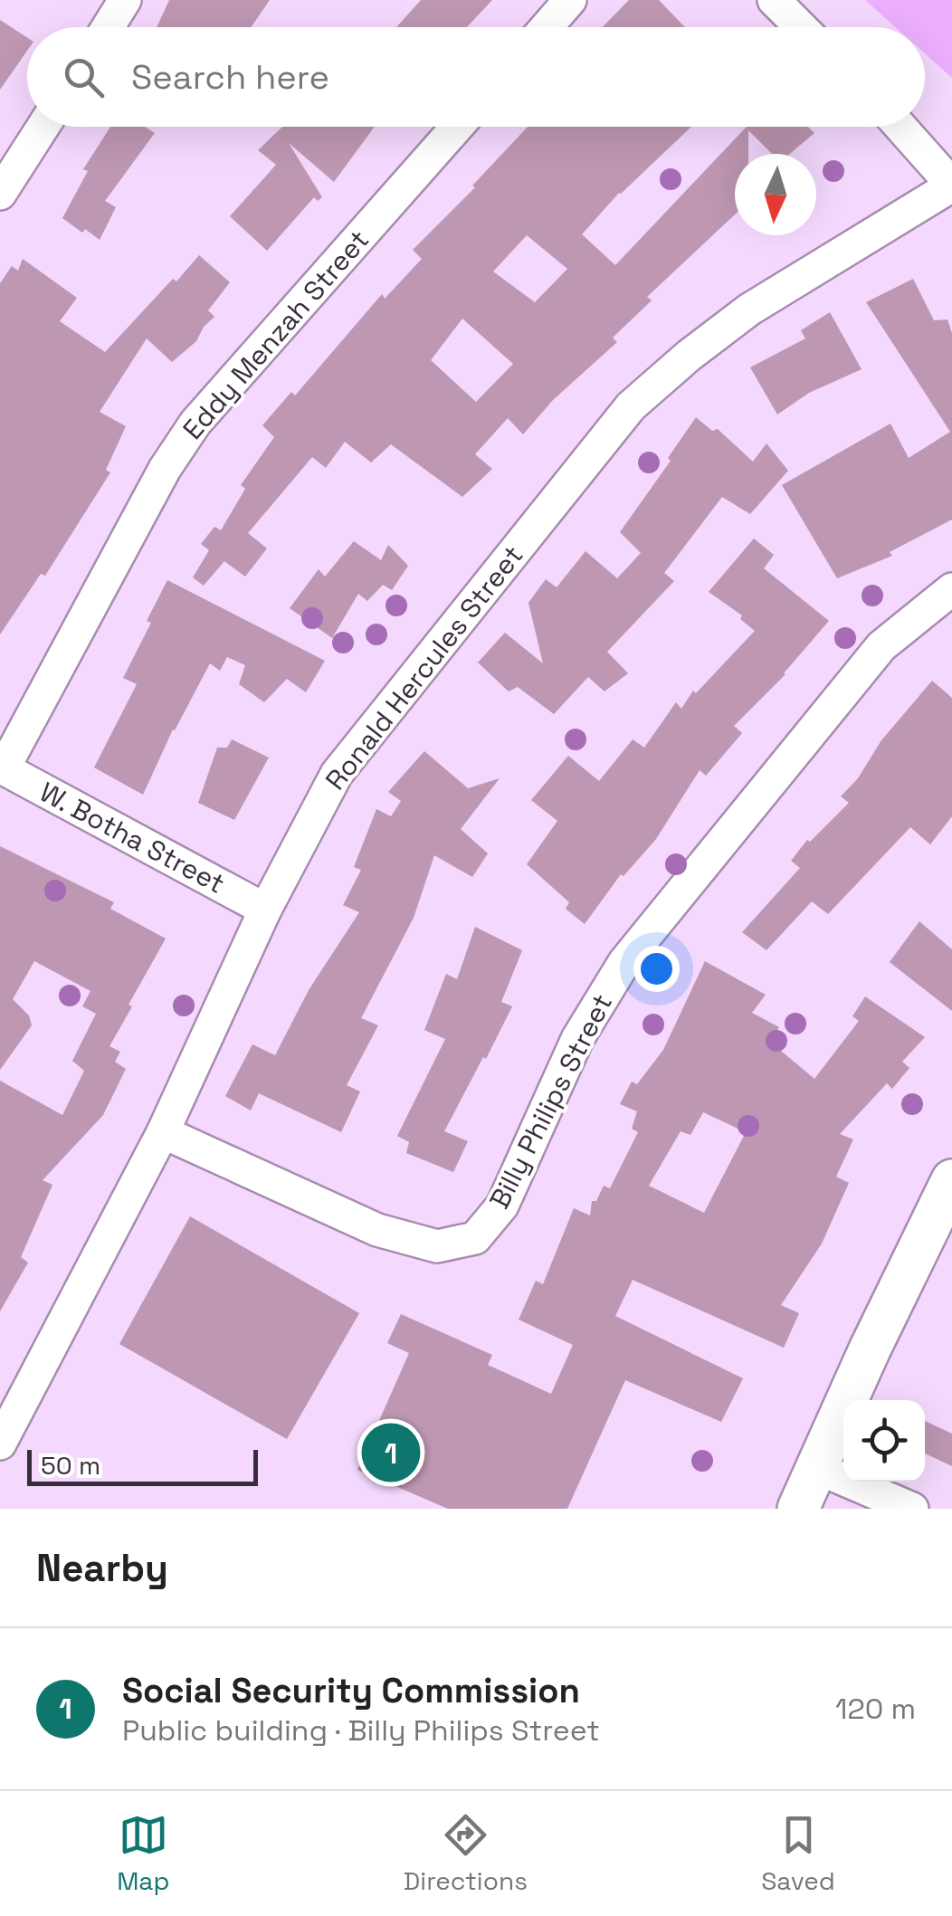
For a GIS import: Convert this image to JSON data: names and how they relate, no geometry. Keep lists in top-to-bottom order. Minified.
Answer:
{"streets":{"street":["Eddy Menzah Street","Ronald Hercules Street","W. Botha Street","Billy Philips Street"]},"crossings":[["Eddy Menzah Street","W. Botha Street"],["Ronald Hercules Street","W. Botha Street"],["Ronald Hercules Street","Billy Philips Street"]],"scale_bar":"50 m","north":"bottom","page":{"search":"Search here","pins":"1","scale":"50 m","heading":"Nearby","list":[{"mark":"1","name":"Social Security Commission","note":"Public building · Billy Philips Street","value":"120 m"}],"nav":["Map","Directions","Saved"]}}
